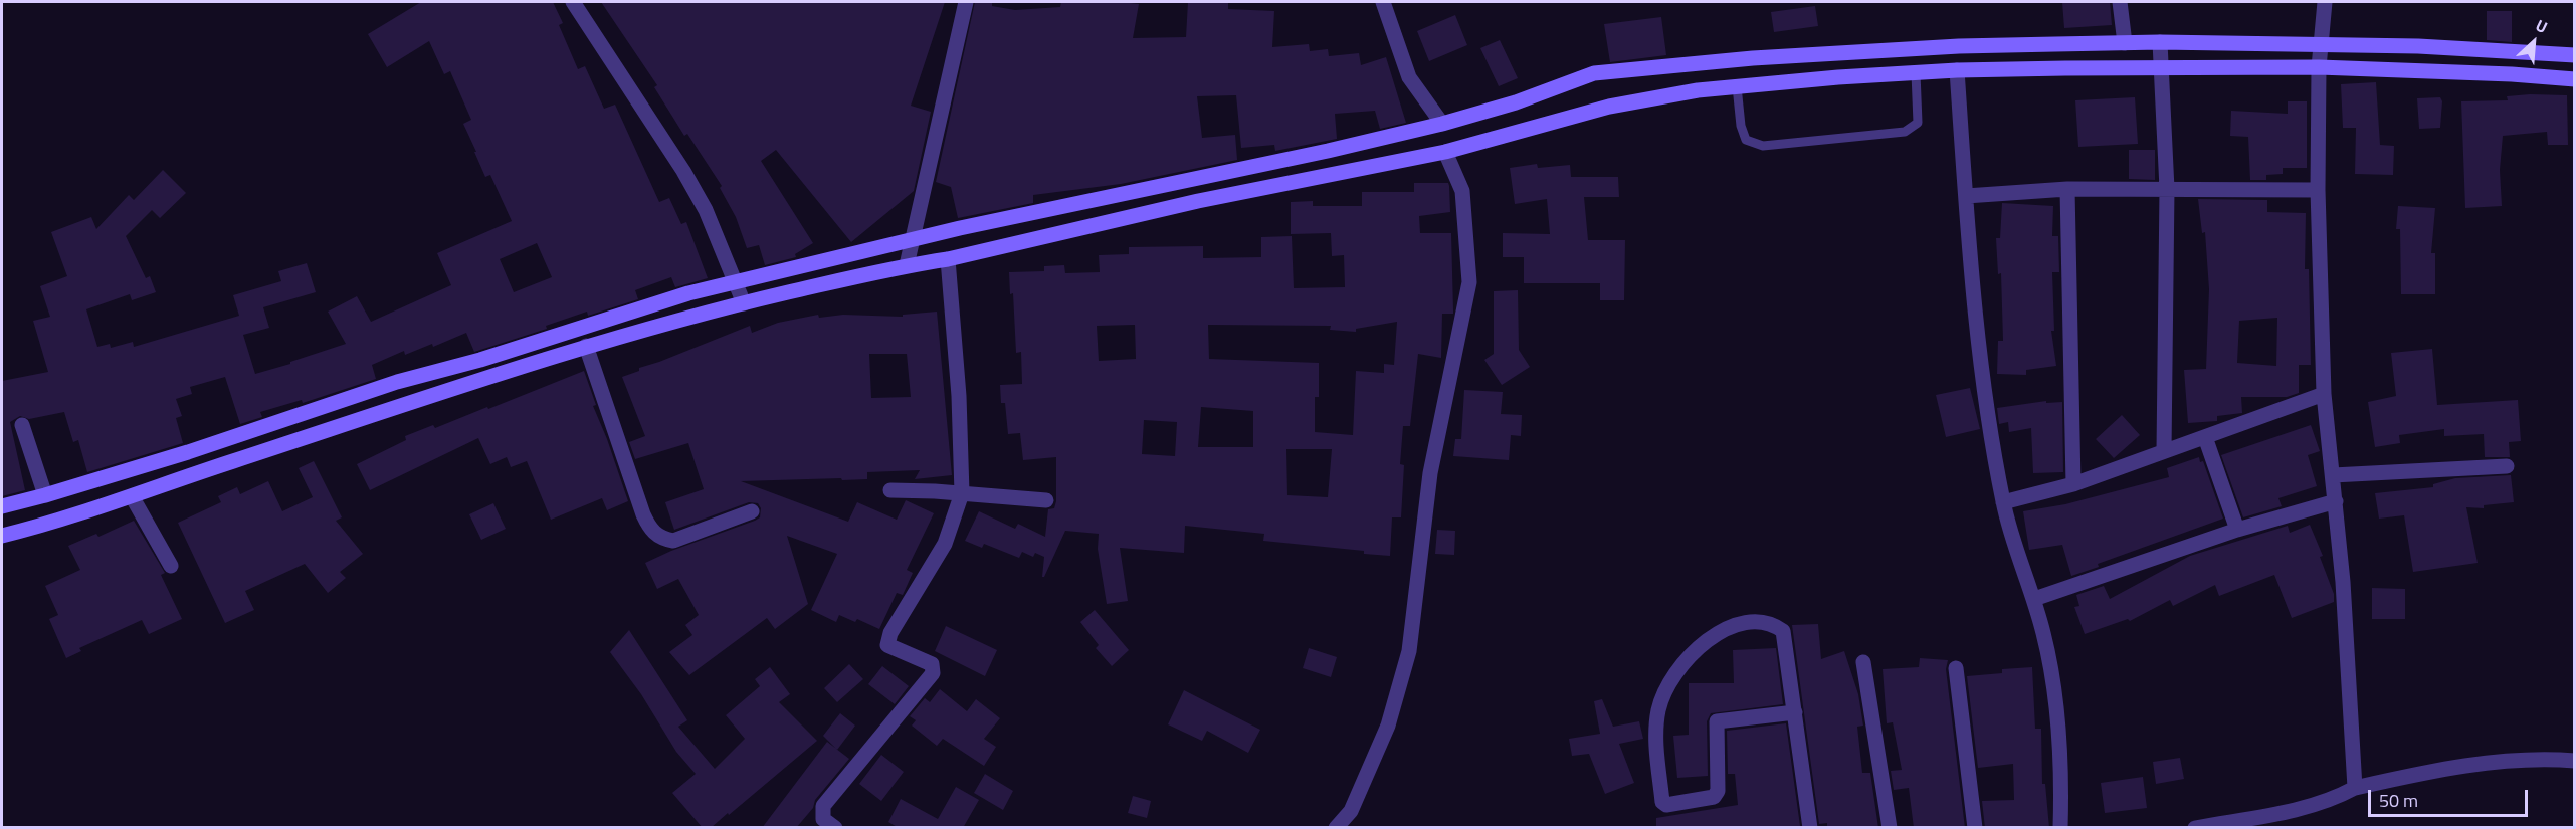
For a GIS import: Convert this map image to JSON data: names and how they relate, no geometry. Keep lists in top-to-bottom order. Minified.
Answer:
{"scale_bar":"50 m","north":"top right"}
